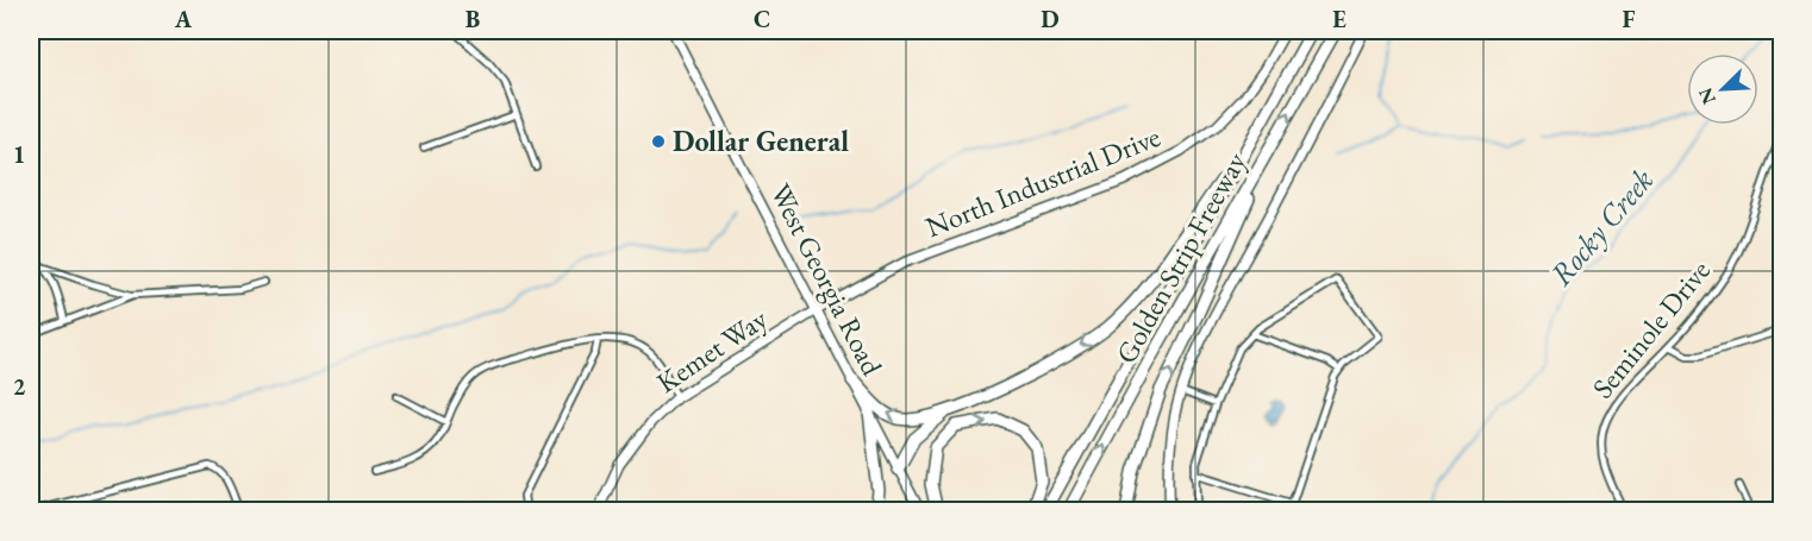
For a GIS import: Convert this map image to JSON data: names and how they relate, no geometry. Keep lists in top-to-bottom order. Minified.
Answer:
{"streets":{"highway":["Golden Strip Freeway"],"street":["North Industrial Drive","West Georgia Road","Seminole Drive","Kemet Way"]},"crossings":[["North Industrial Drive","West Georgia Road"],["North Industrial Drive","Kemet Way"],["West Georgia Road","Kemet Way"]],"water":["Rocky Creek"],"places":["Dollar General"],"north":"bottom left","grid":{"columns":["A","B","C","D","E","F"],"rows":["1","2"]}}
